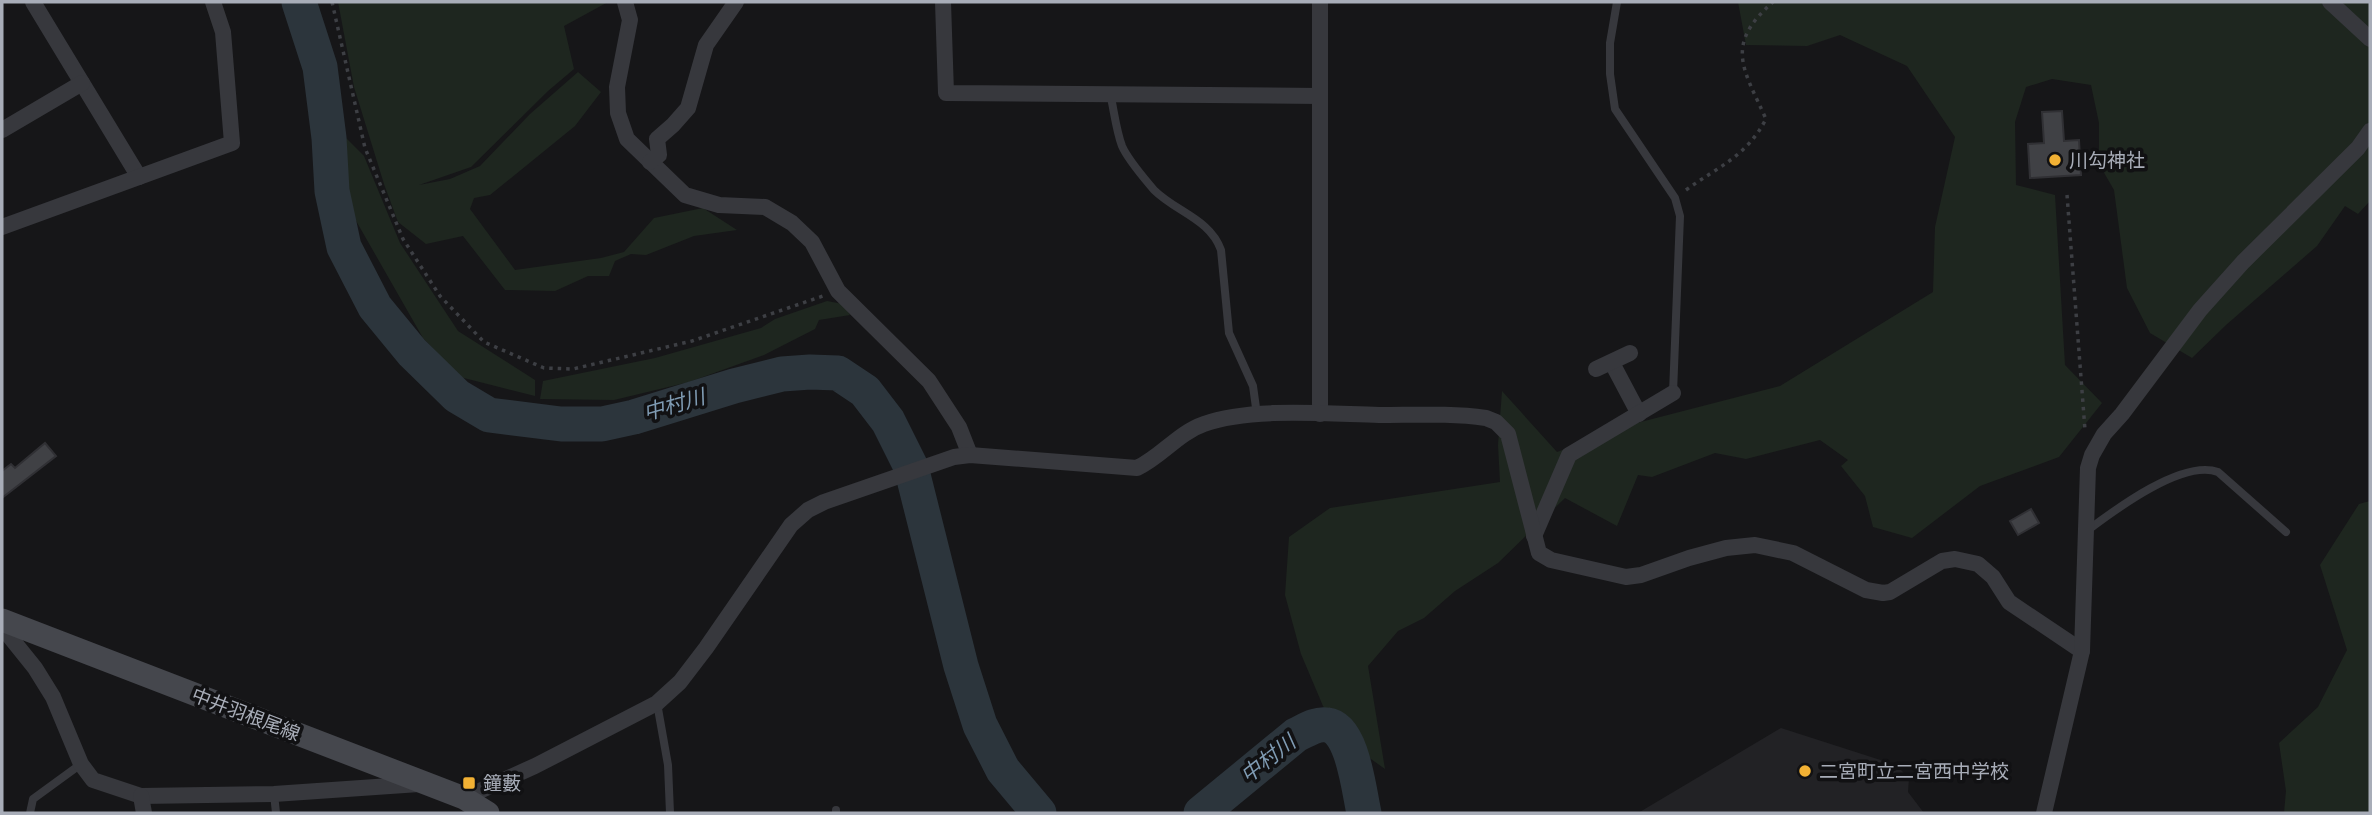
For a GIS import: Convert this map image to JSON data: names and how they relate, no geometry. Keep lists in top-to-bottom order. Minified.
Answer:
{"streets":{"main road":["中井羽根尾線"]},"water":["中村川"],"places":{"other":["川勾神社","二宮町立二宮西中学校"],"transit":["鐘藪"]}}
